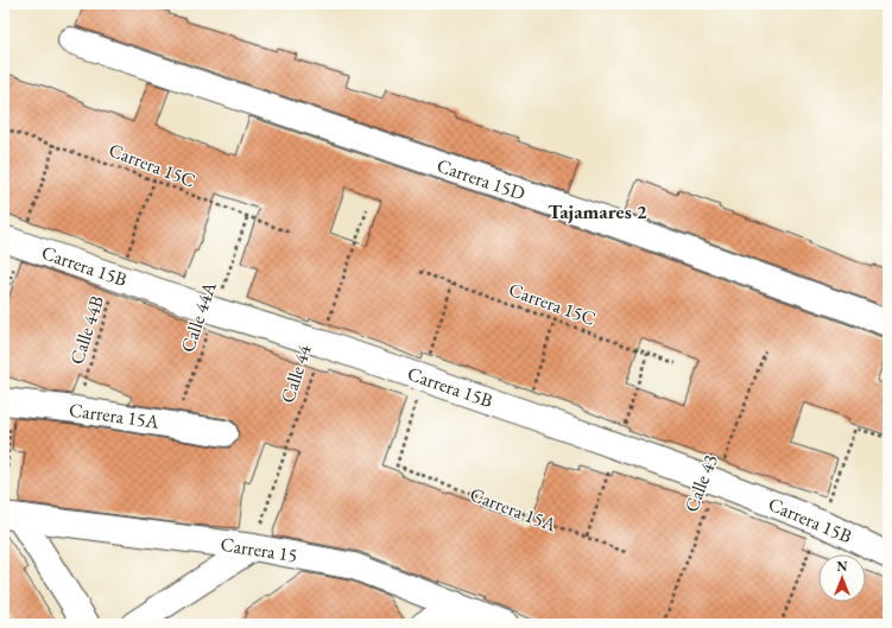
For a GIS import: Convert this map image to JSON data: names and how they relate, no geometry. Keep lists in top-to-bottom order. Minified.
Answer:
{"streets":{"street":["Carrera 15D","Carrera 15B","Carrera 15A","Carrera 15"],"path":["Carrera 15C","Calle 44A","Calle 44B","Calle 44","Calle 43"]},"crossings":[["Carrera 15C","Calle 44A"],["Carrera 15C","Calle 44B"],["Carrera 15B","Calle 44A"],["Carrera 15B","Calle 44B"],["Carrera 15B","Calle 44"],["Carrera 15B","Calle 43"],["Calle 44A","Carrera 15A"],["Calle 44B","Carrera 15A"],["Calle 44","Carrera 15"]],"districts":["Tajamares 2"],"north":"top"}
